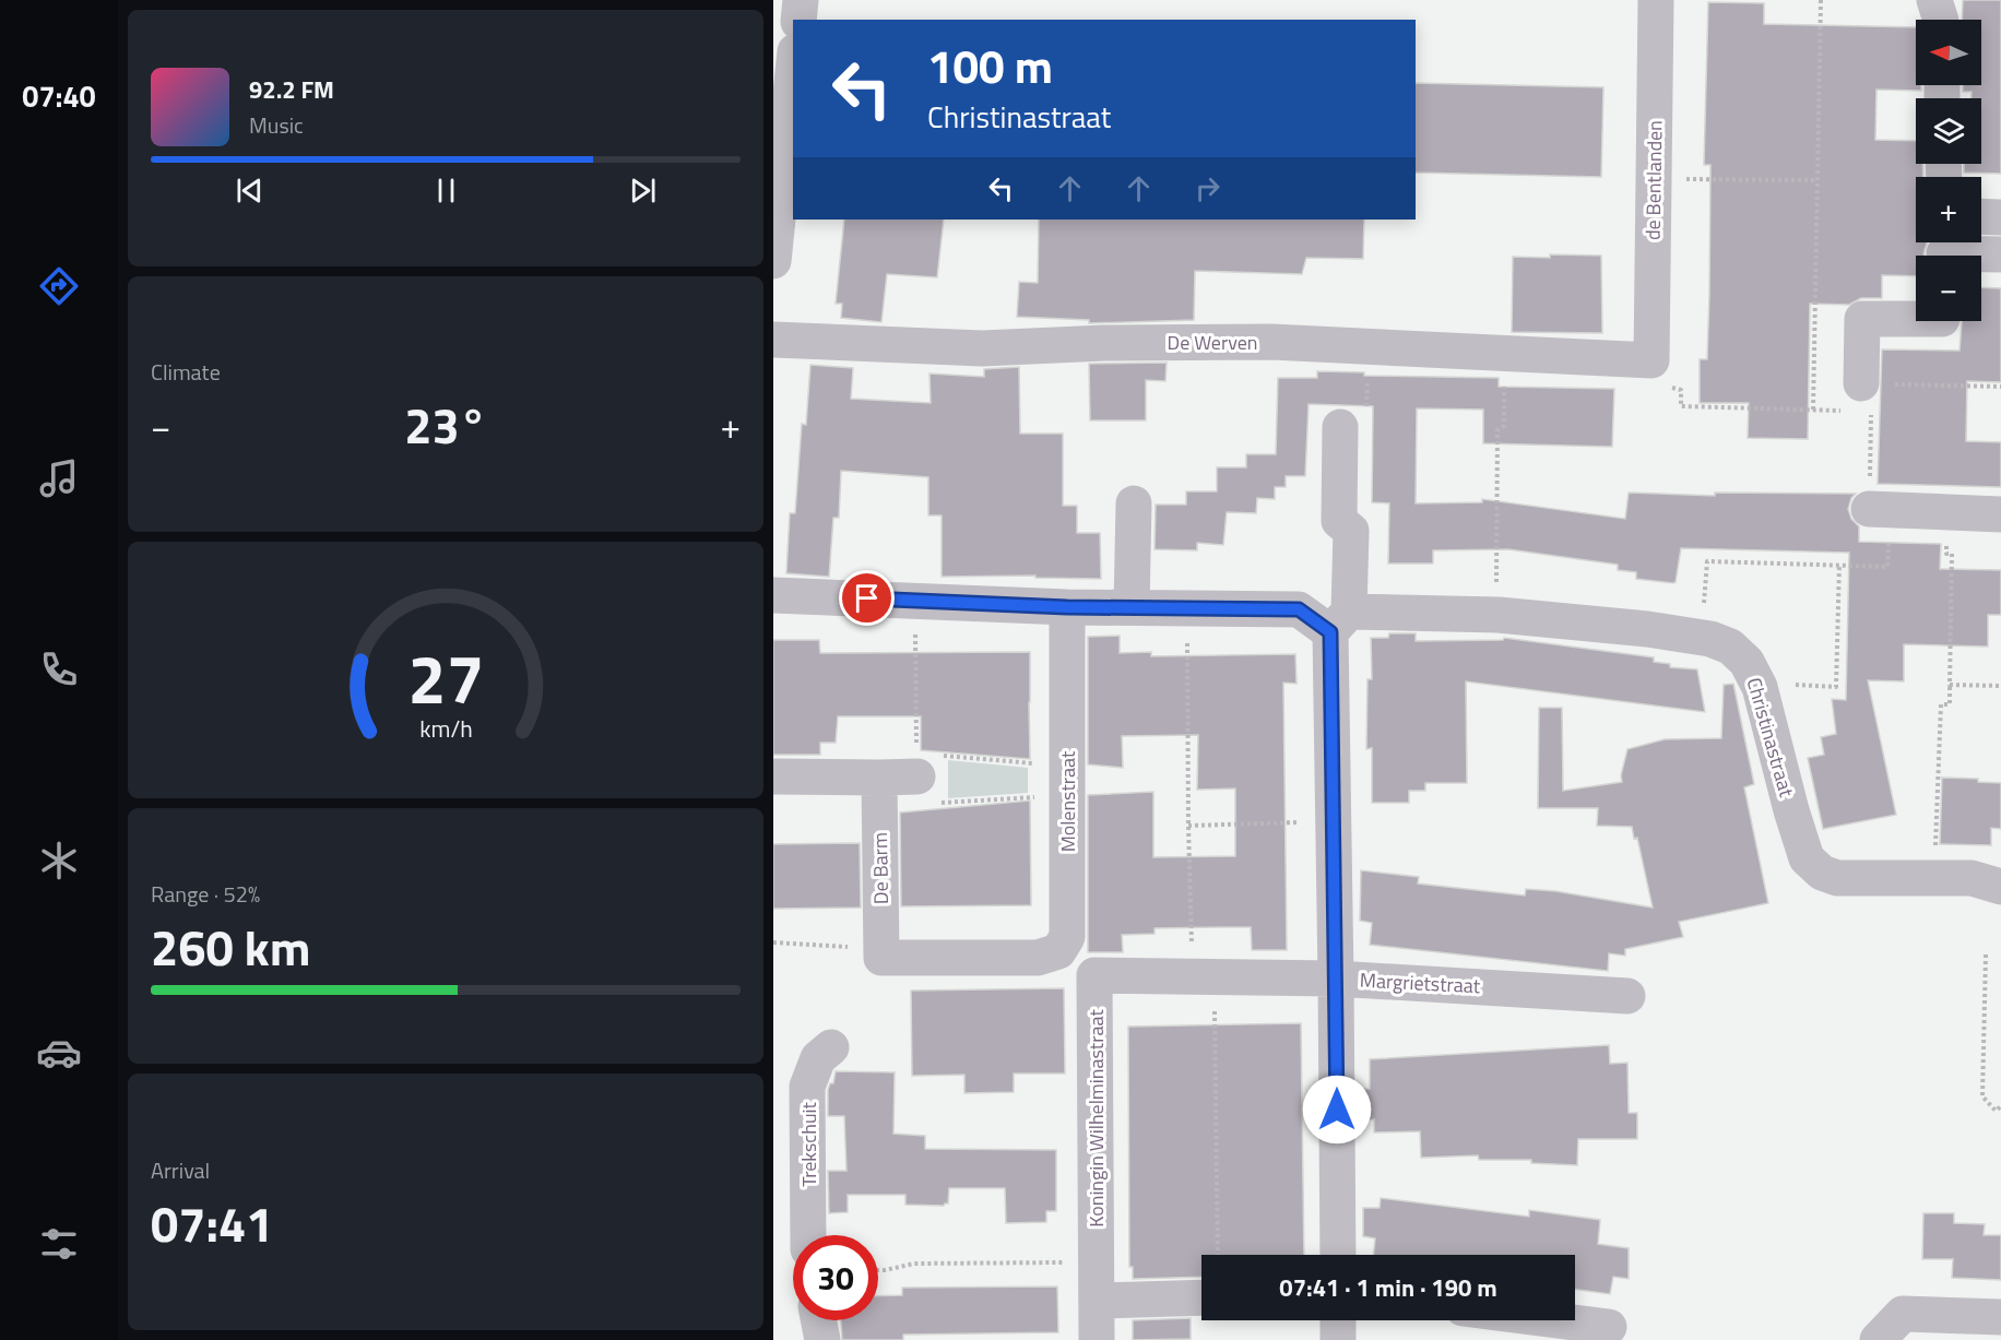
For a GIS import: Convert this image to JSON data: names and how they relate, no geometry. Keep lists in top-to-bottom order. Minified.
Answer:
{"streets":{"street":["de Bentlanden","De Werven","Christinastraat","Molenstraat","De Barm","Margrietstraat","Koningin Wilhelminastraat","Trekschuit"]},"crossings":[["de Bentlanden","De Werven"],["Margrietstraat","Koningin Wilhelminastraat"]],"north":"left","page":{"tabs":"07:40","map_buttons":["+","−"],"turn":["100 m","Christinastraat"],"song":["92.2 FM","Music"],"tile":["Climate",["Range · 52%","260 km"],["Arrival","07:41"]],"heat":["−","23°","+"],"limit":"30","trip":"07:41 · 1 min · 190 m","gauge":["27","km/h"]}}
